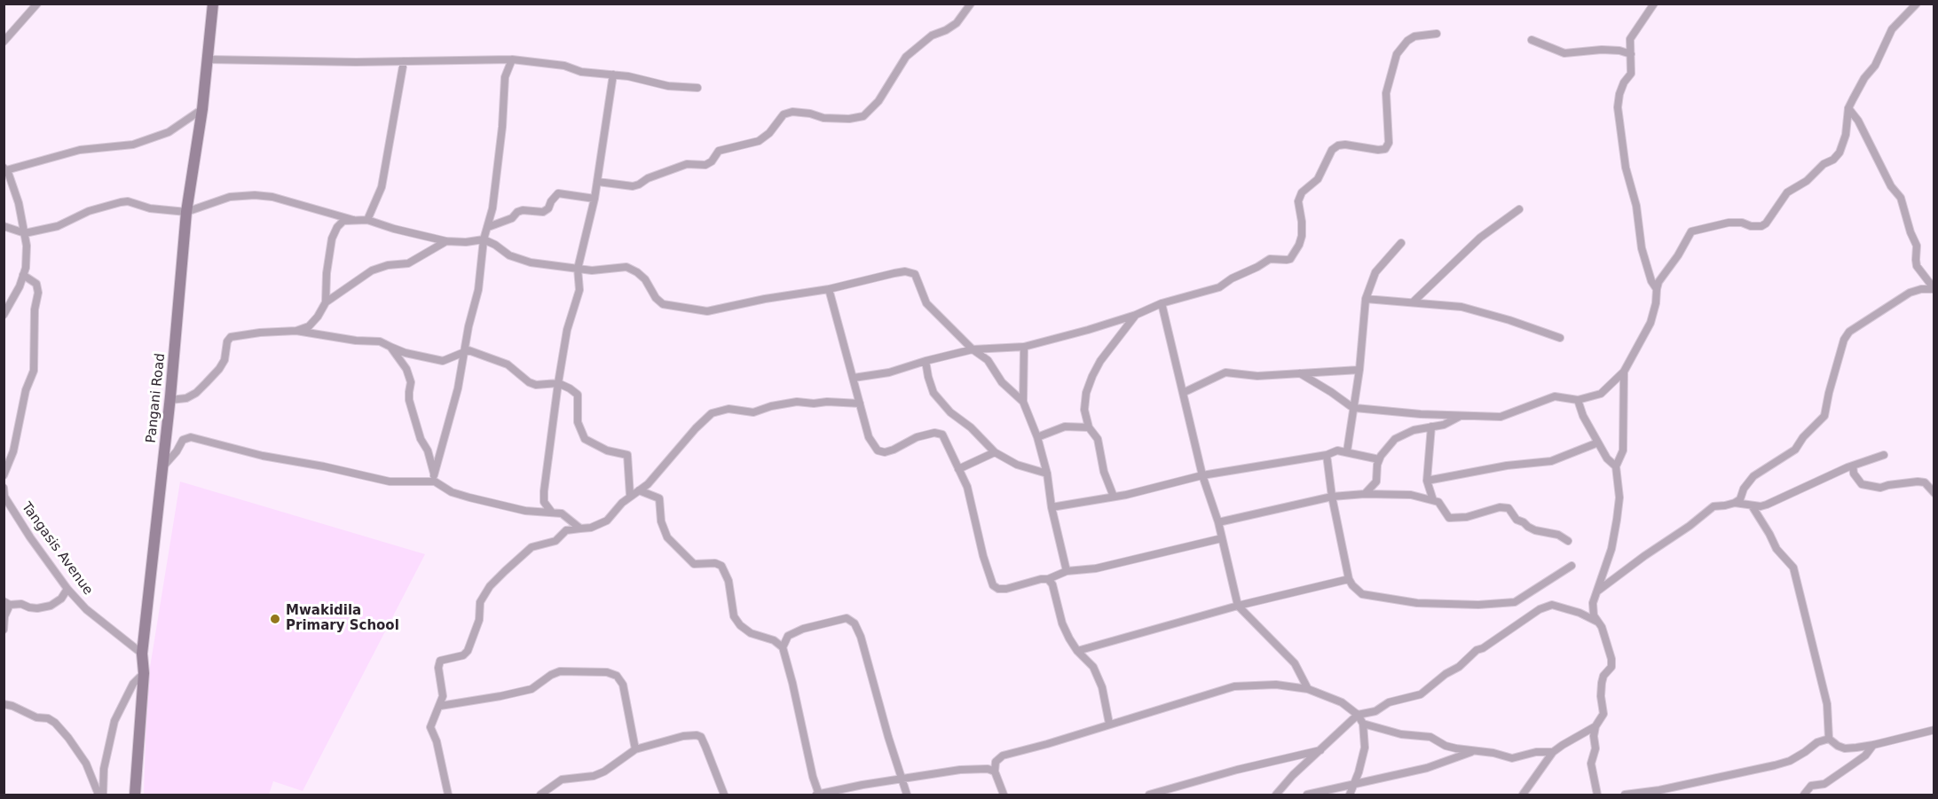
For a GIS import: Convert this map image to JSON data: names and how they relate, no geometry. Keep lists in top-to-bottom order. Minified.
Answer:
{"streets":{"main road":["Pangani Road"],"street":["Tangasis Avenue"]},"crossings":[["Pangani Road","Tangasis Avenue"]],"places":["Mwakidila Primary School"]}
